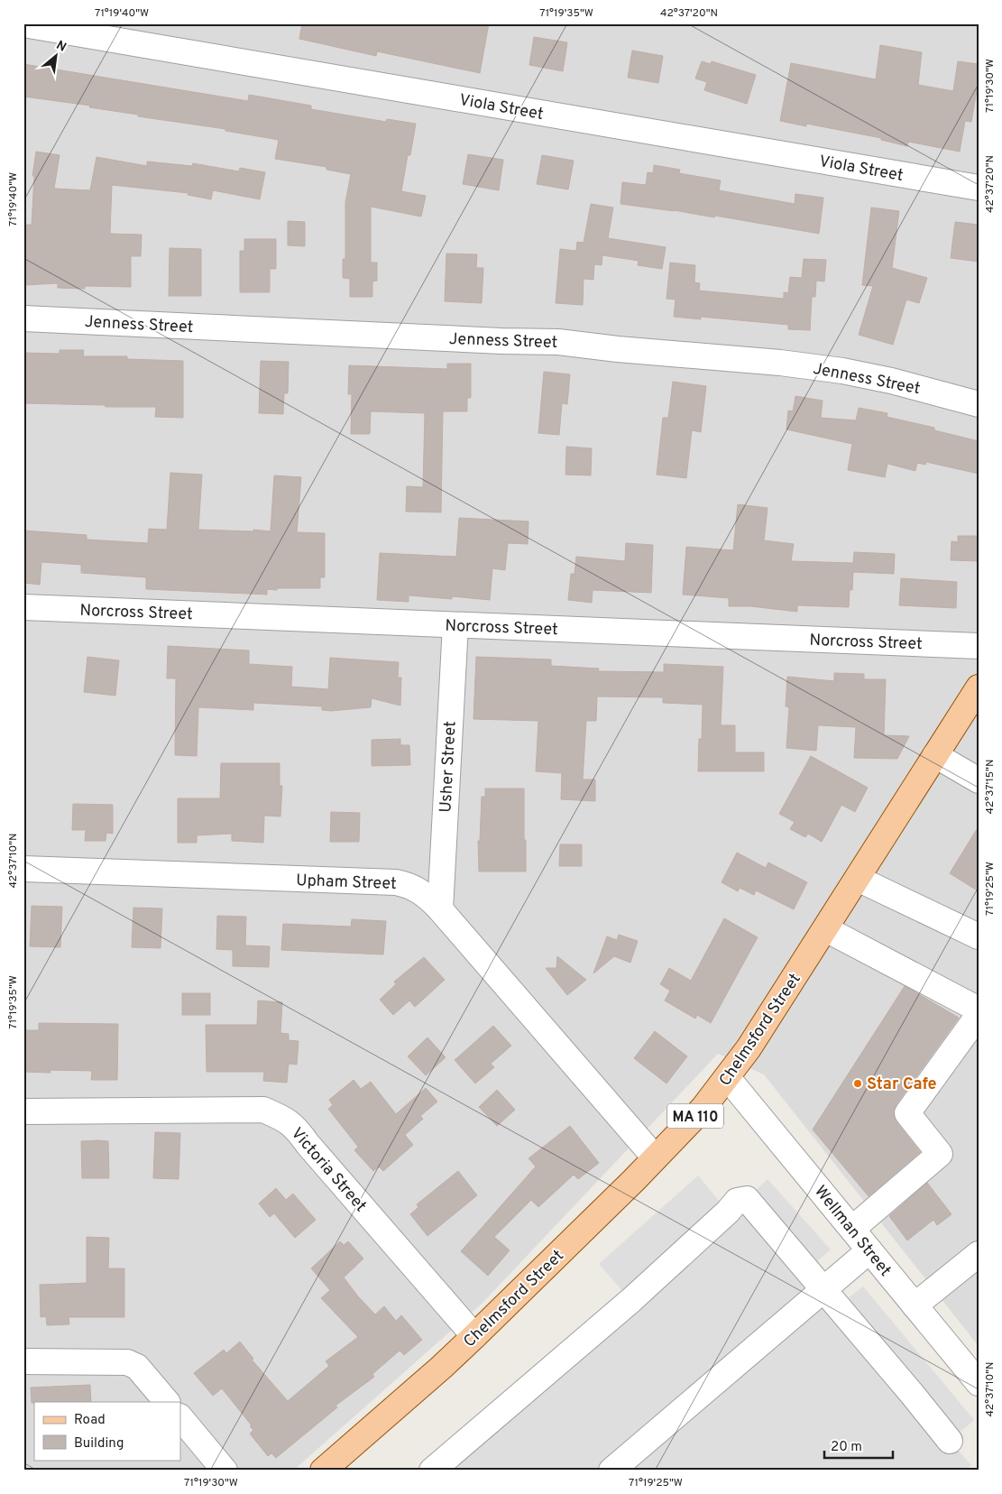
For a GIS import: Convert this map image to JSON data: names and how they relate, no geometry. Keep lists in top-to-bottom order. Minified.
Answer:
{"streets":{"main road":["Chelmsford Street","MA 110"],"street":["Viola Street","Jenness Street","Norcross Street","Usher Street","Upham Street","Victoria Street","Wellman Street"]},"crossings":[["Norcross Street","Usher Street"],["Usher Street","Upham Street"],["Upham Street","Chelmsford Street"],["Chelmsford Street","Victoria Street"],["Chelmsford Street","Wellman Street"]],"places":["Star Cafe"],"legend":["Road","Building"],"scale_bar":"20 m","north":"top right","coordinates":["71°19'40\"W","71°19'35\"W","42°37'20\"N","71°19'30\"W","42°37'15\"N","42°37'10\"N","71°19'25\"W"]}
